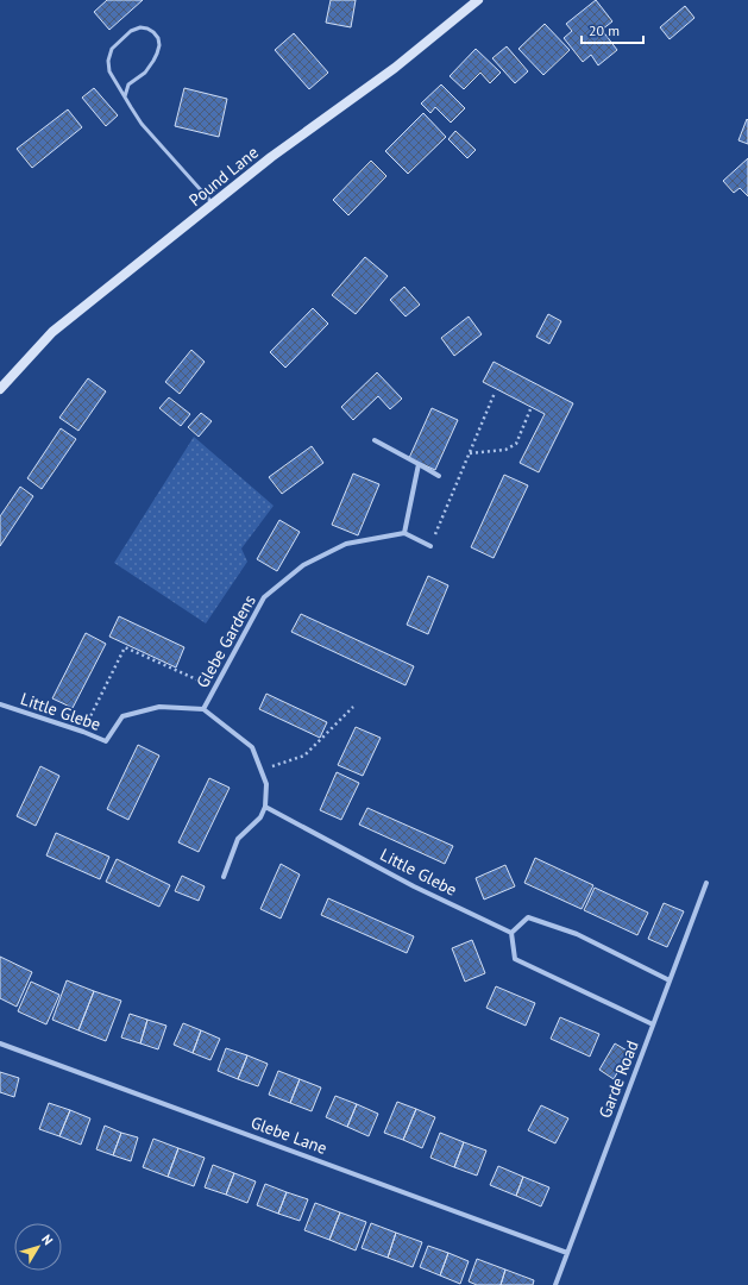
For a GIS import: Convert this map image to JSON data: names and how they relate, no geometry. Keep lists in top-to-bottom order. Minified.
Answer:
{"streets":{"street":["Pound Lane","Glebe Gardens","Little Glebe","Garde Road","Glebe Lane"]},"crossings":[["Glebe Gardens","Little Glebe"],["Garde Road","Glebe Lane"]],"scale_bar":"20 m","north":"top right"}
